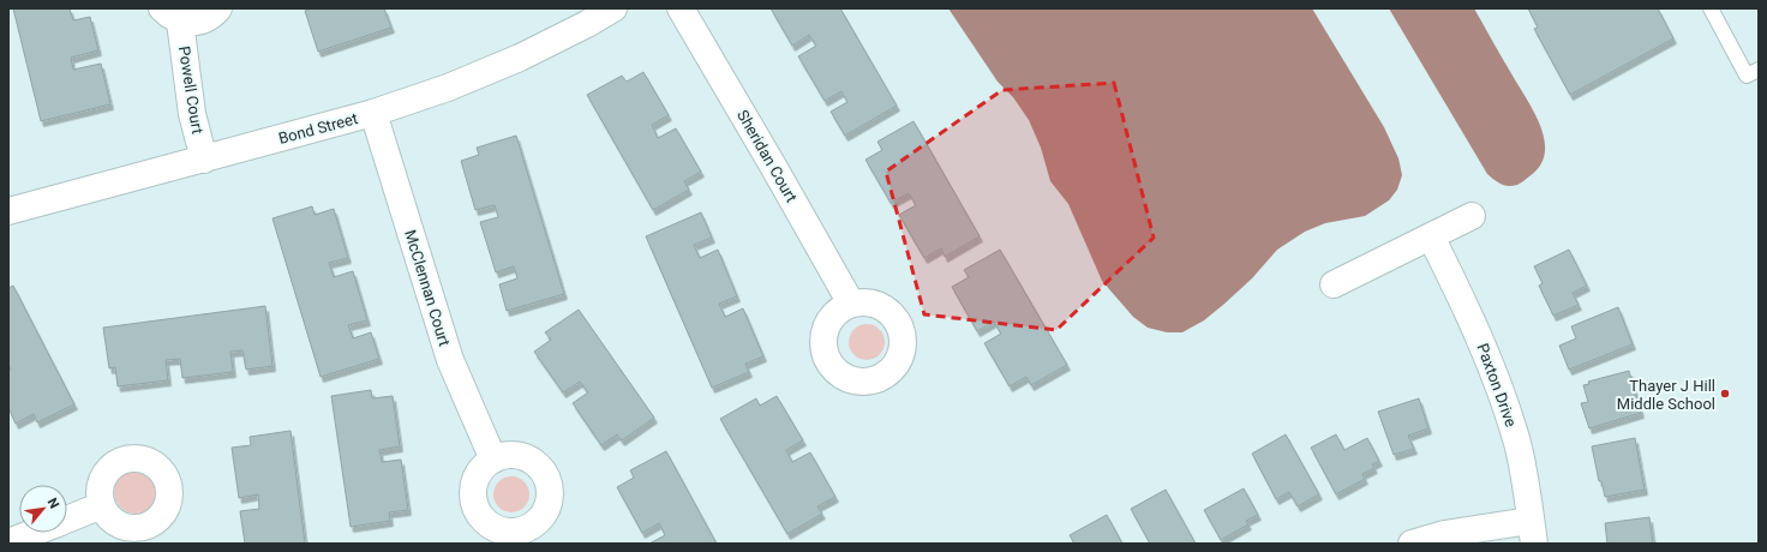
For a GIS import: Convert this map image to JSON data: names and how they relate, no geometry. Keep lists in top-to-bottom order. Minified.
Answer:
{"streets":{"street":["Powell Court","Bond Street","Sheridan Court","McClennan Court","Paxton Drive"]},"crossings":[["Powell Court","Bond Street"],["Bond Street","McClennan Court"]],"places":["Thayer J Hill Middle School"],"north":"top right"}
